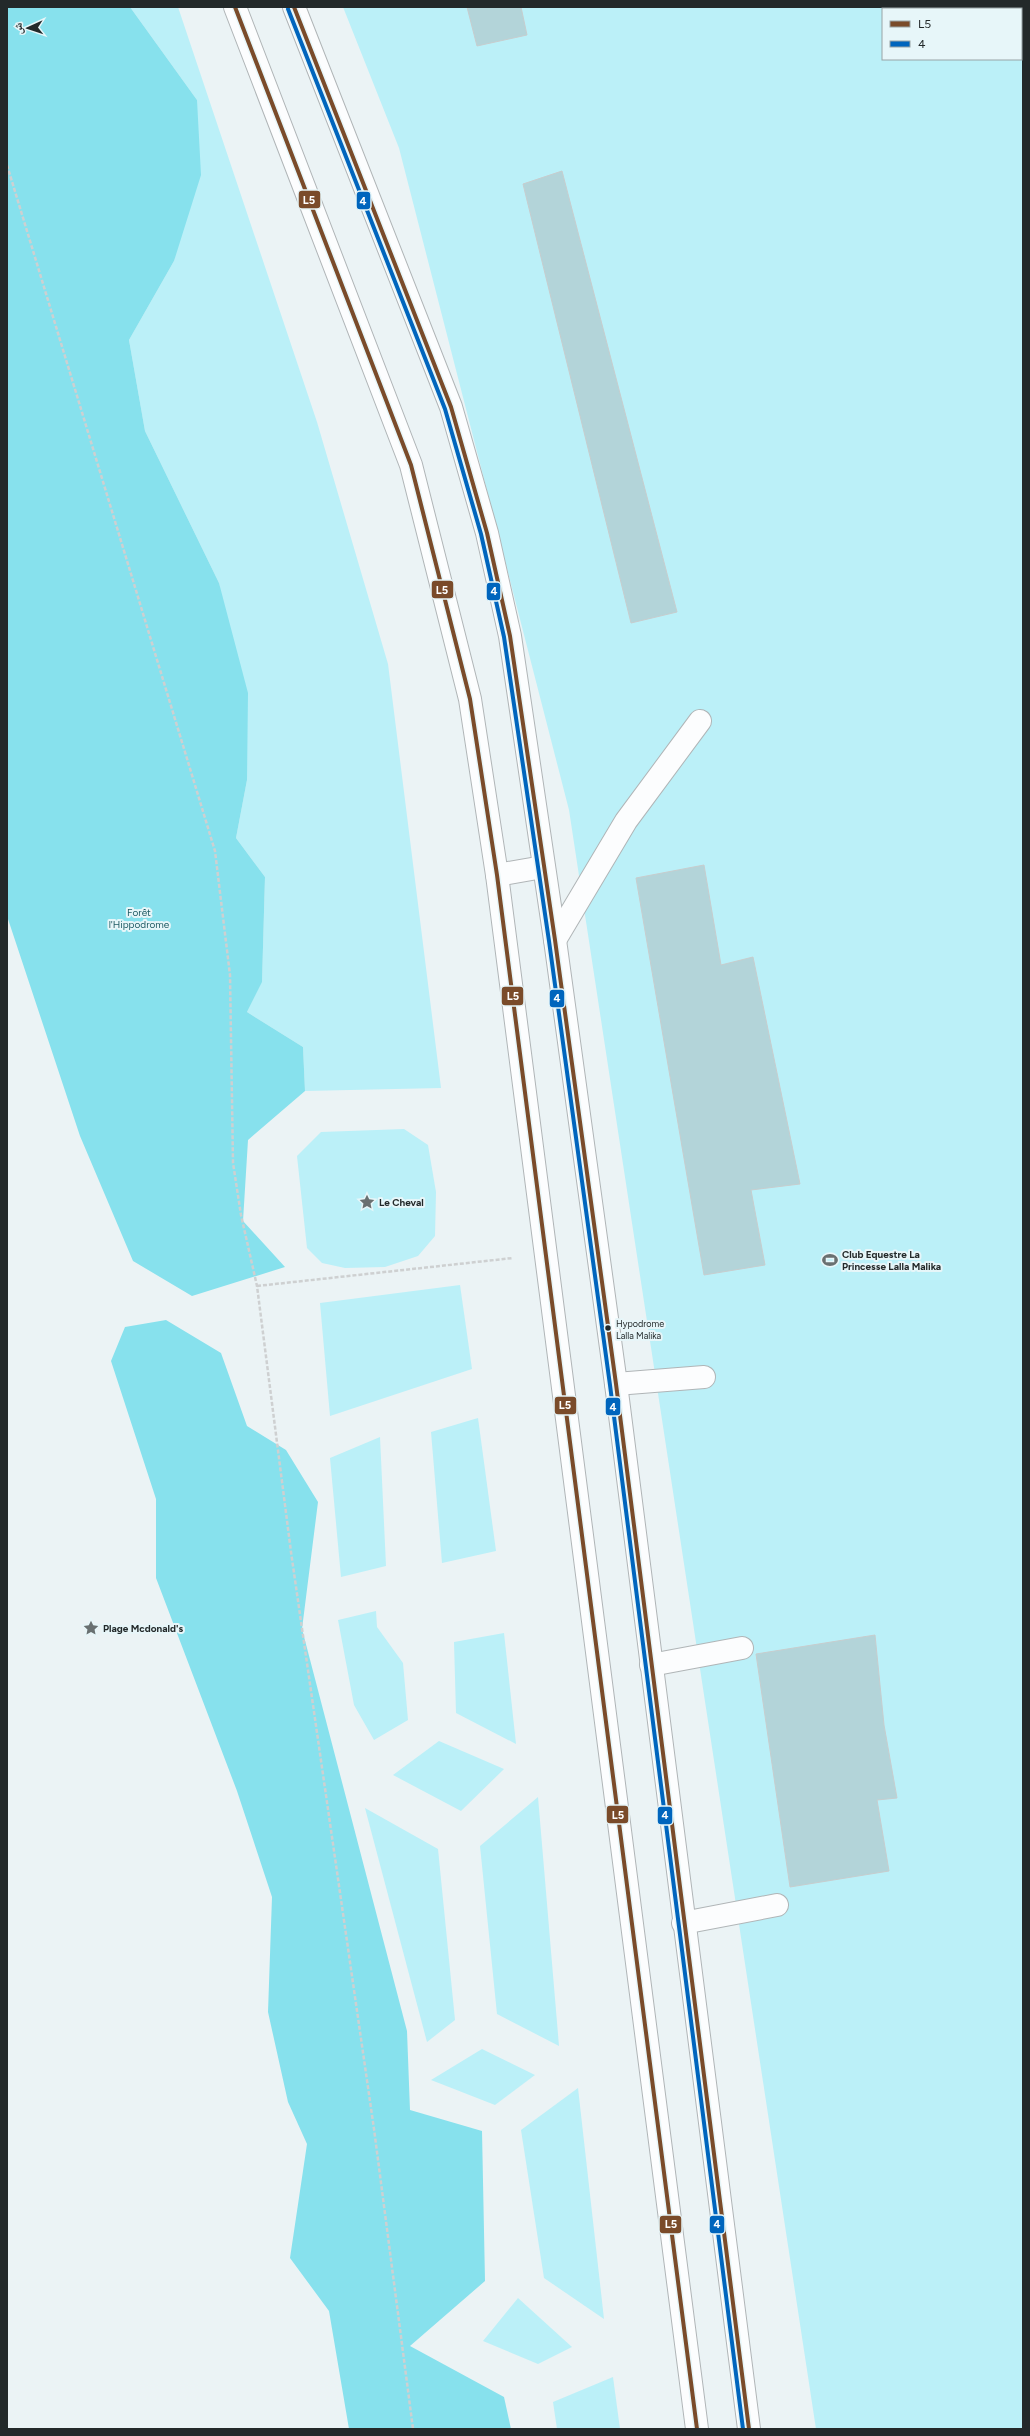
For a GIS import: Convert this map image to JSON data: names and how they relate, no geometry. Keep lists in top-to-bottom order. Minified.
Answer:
{"parks":["Forêt l'Hippodrome"],"places":{"place":["Le Cheval","Plage Mcdonald's"],"sports":["Club Equestre La Princesse Lalla Malika"],"other":["Hypodrome Lalla Malika"]},"lines":["transit line L5","transit line 4"],"legend":["L5","4"],"north":"left"}
